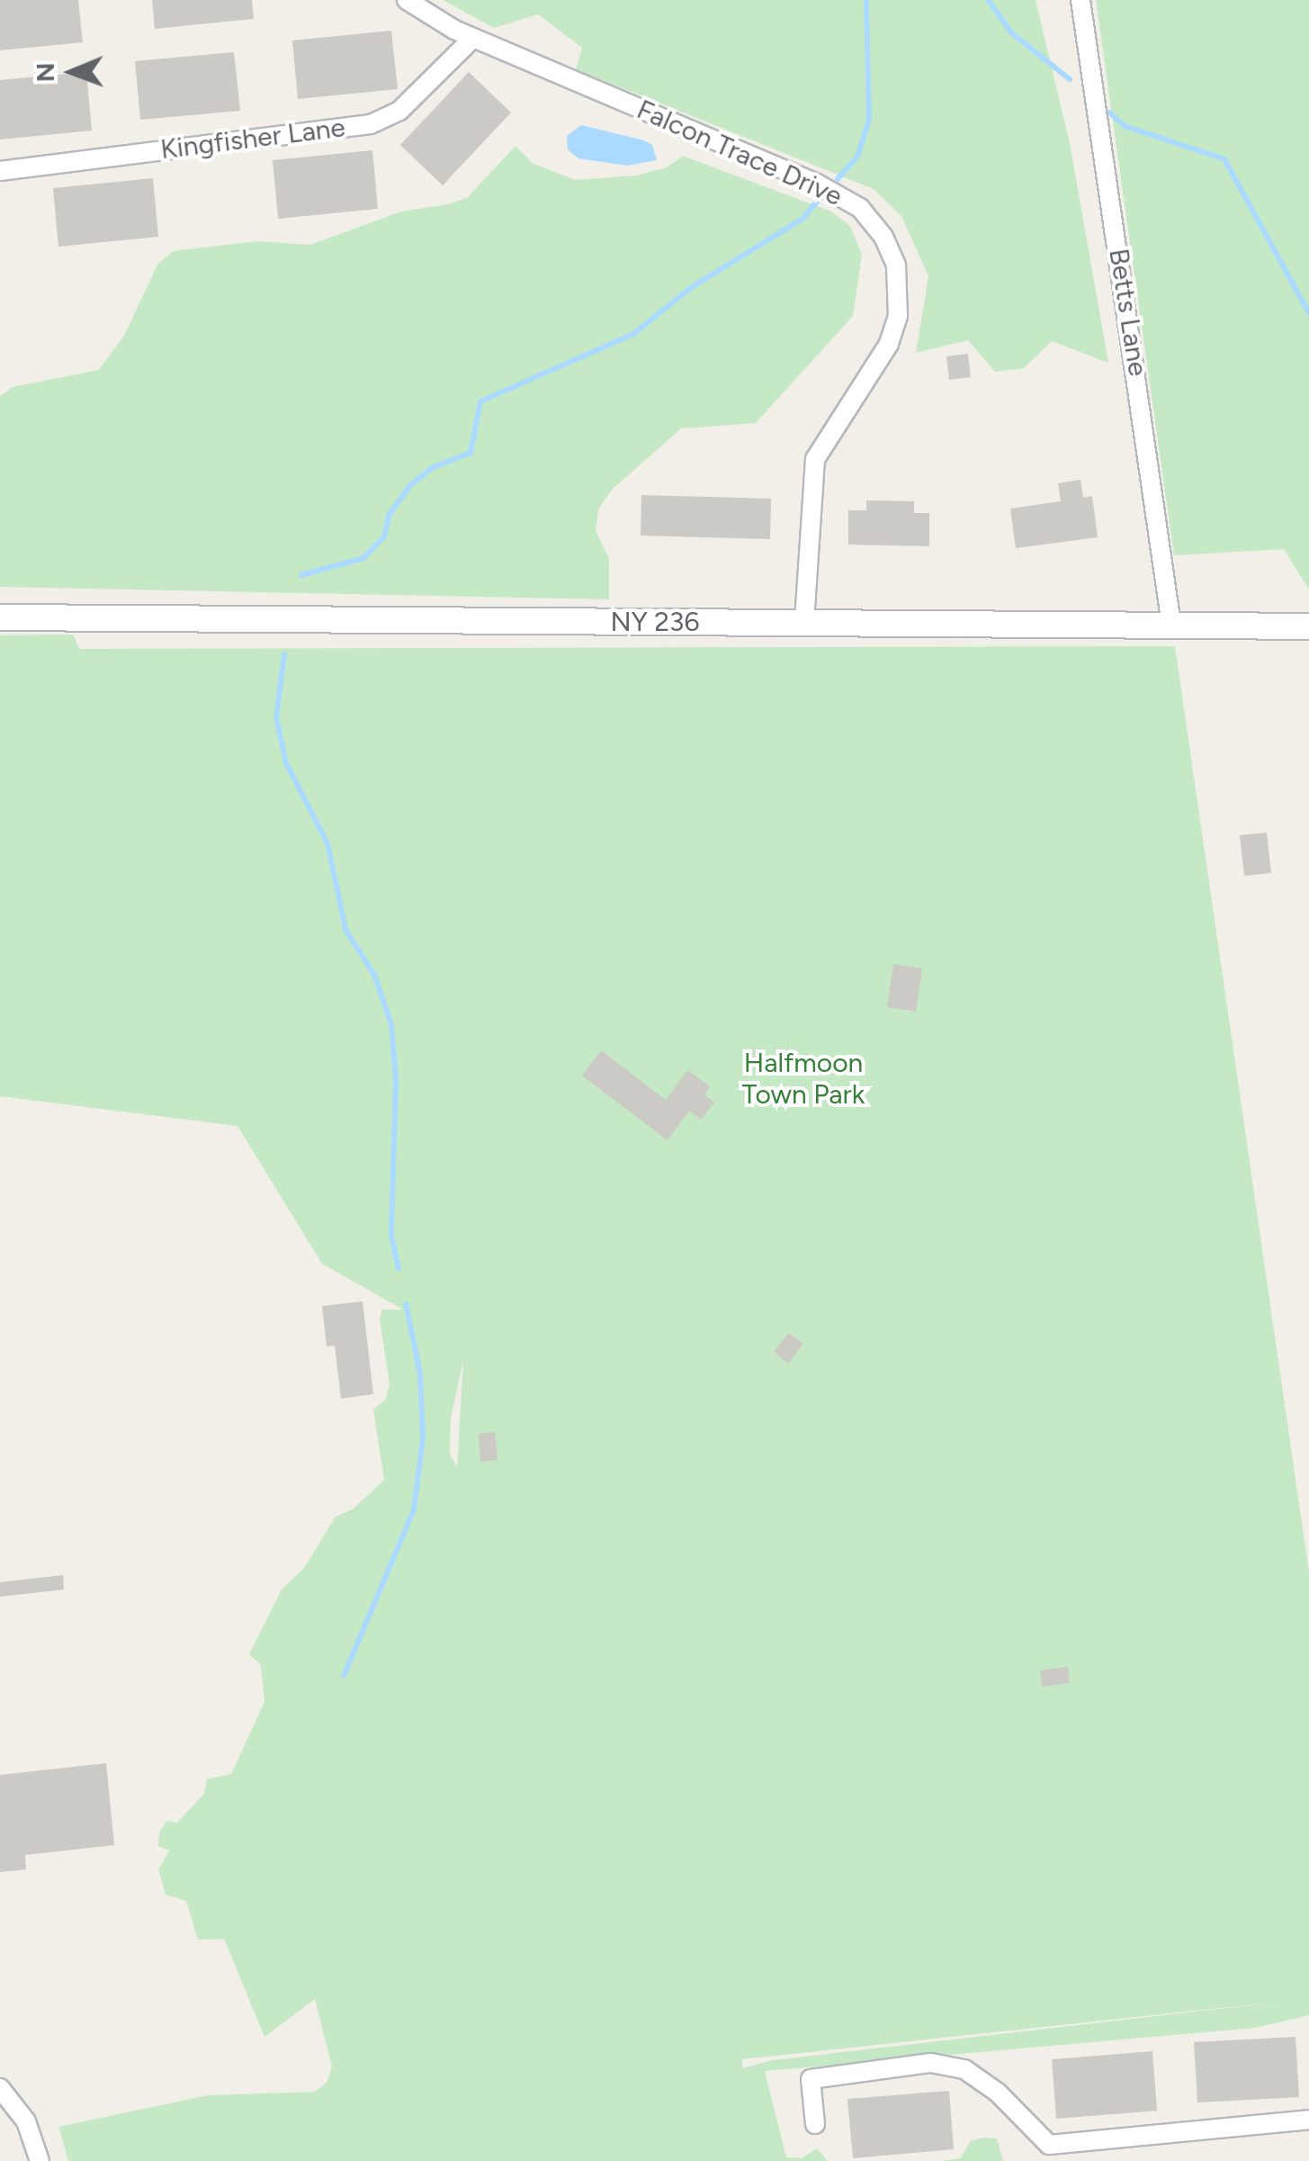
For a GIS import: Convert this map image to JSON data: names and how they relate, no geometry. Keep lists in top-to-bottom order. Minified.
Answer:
{"streets":{"main road":["NY 236"],"street":["Kingfisher Lane","Falcon Trace Drive","Betts Lane"]},"crossings":[["Kingfisher Lane","Falcon Trace Drive"],["Falcon Trace Drive","NY 236"],["Betts Lane","NY 236"]],"parks":["Halfmoon Town Park"],"north":"left"}
